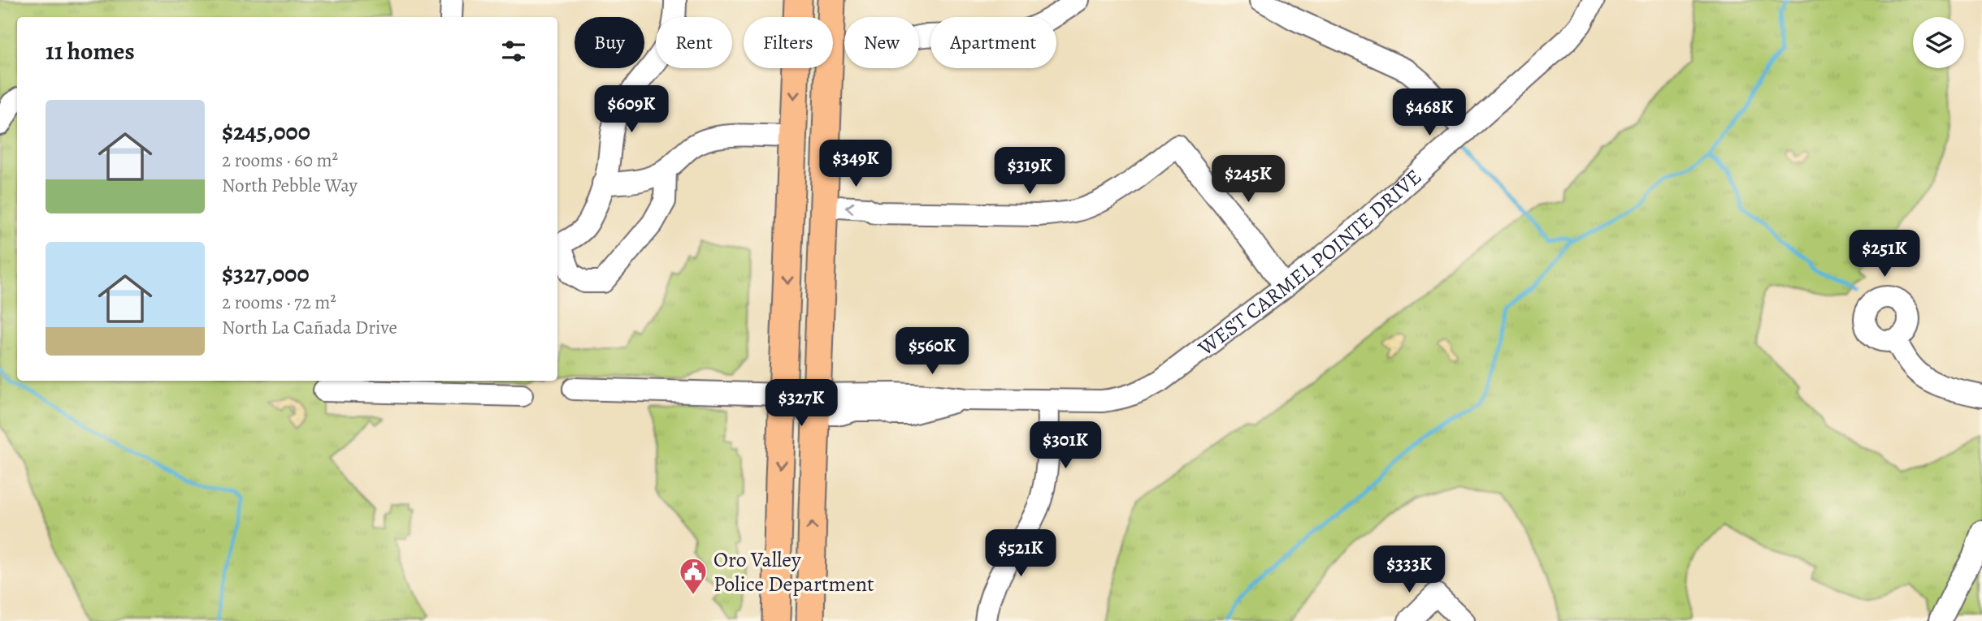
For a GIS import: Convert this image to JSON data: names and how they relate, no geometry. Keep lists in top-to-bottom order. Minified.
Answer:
{"streets":{"street":["WEST CARMEL POINTE DRIVE"]},"places":{"public building":["Oro Valley Police Department"]},"page":{"chip":["Buy","Rent","Filters","New","Apartment"],"heading":"11 homes","price":["$609K","$468K","$349K","$319K","$245K","$251K","$560K","$327K","$301K","$521K","$333K"],"list":[{"name":"$245,000","note":"2 rooms · 60 m² · North Pebble Way"},{"name":"$327,000","note":"2 rooms · 72 m² · North La Cañada Drive"}]}}
